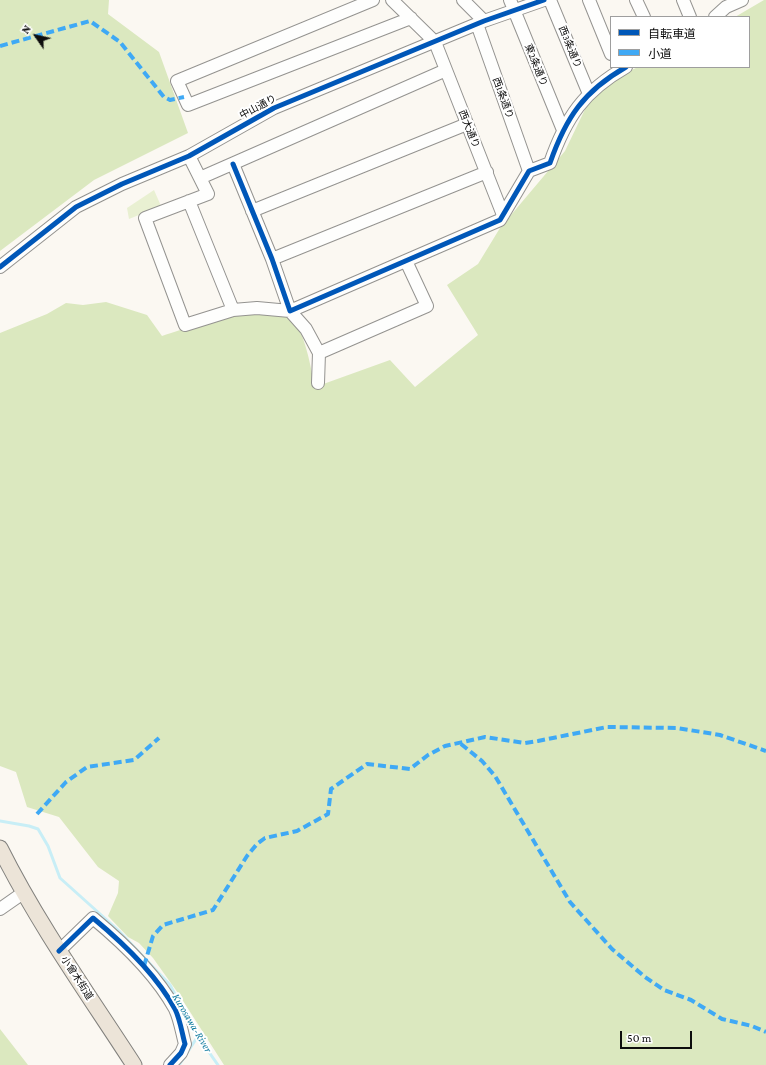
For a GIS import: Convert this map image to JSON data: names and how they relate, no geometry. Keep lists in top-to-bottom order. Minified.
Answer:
{"streets":{"main road":["小曾木街道"],"street":["西3条通り","東2条通り","西1条通り","中山通り","西大通り"]},"crossings":[["東2条通り","中山通り"],["西1条通り","中山通り"],["中山通り","西大通り"]],"water":["Kurosawa-River"],"legend":["自転車道","小道"],"scale_bar":"50 m","north":"top left"}
